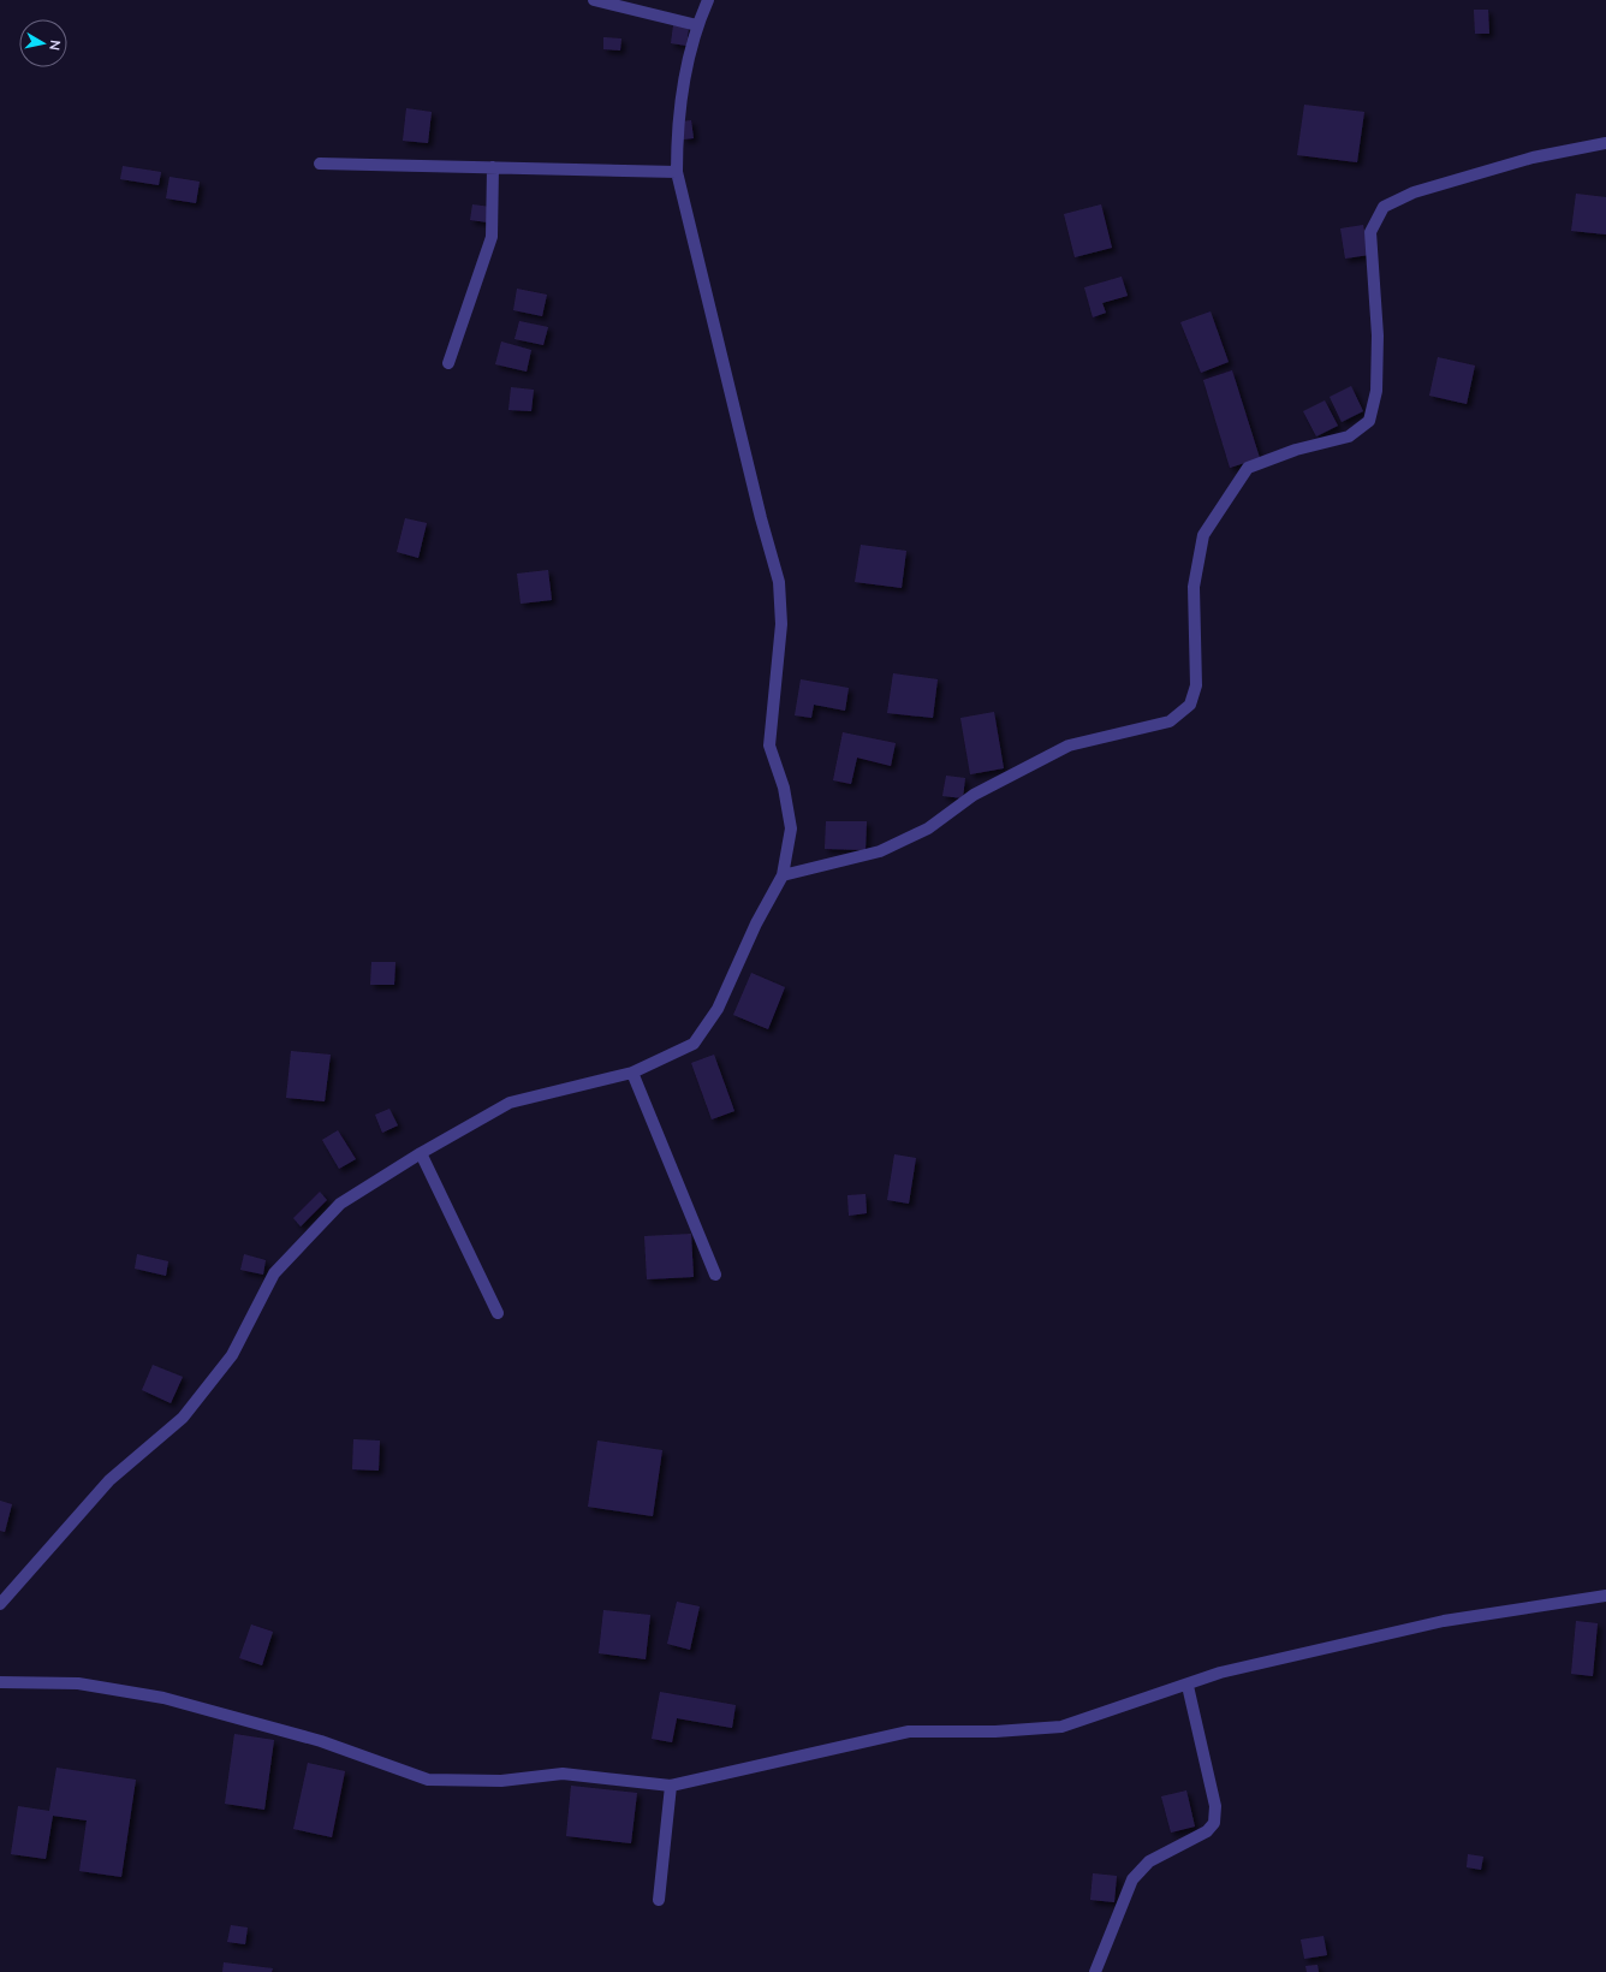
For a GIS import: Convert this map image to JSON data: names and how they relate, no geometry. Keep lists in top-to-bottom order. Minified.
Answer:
{"north":"right"}
